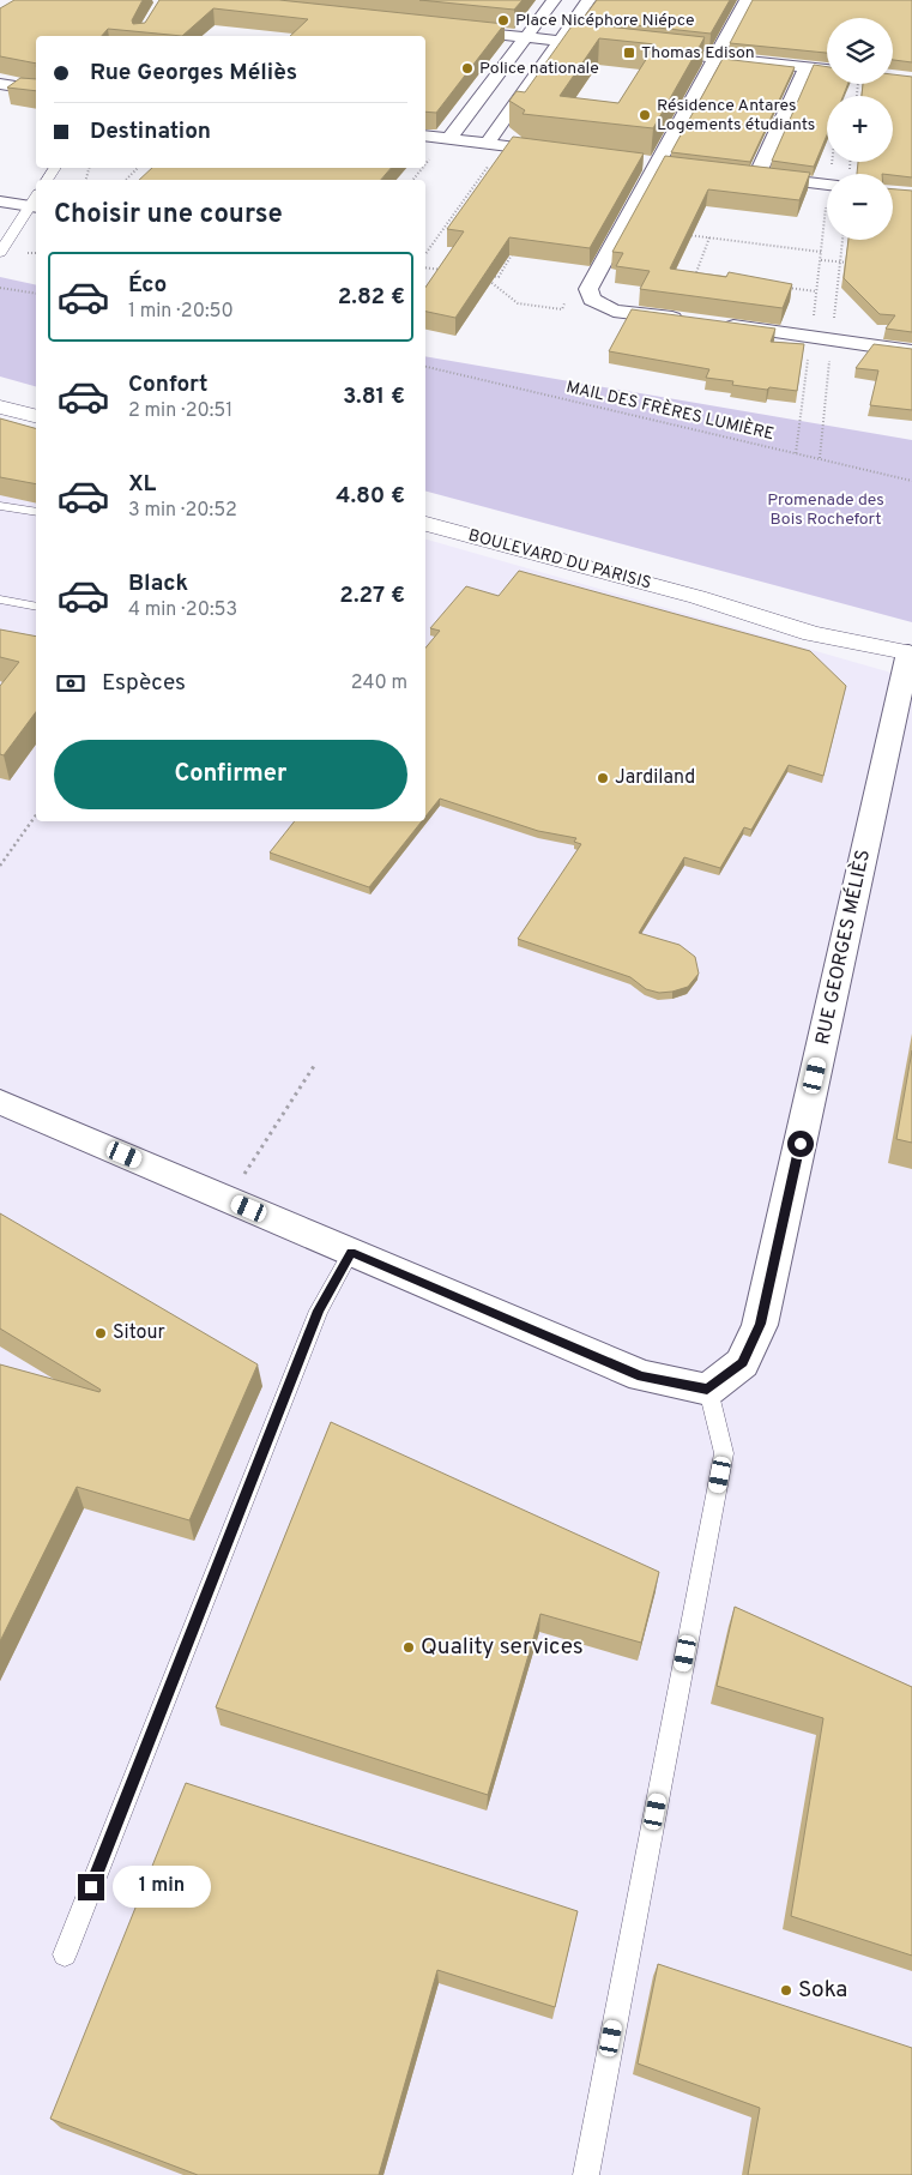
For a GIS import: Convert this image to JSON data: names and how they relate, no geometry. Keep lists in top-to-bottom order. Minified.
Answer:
{"streets":{"street":["BOULEVARD DU PARISIS","RUE GEORGES MÉLIÈS"],"path":["MAIL DES FRÈRES LUMIÈRE"]},"crossings":[["BOULEVARD DU PARISIS","RUE GEORGES MÉLIÈS"]],"parks":["Promenade des Bois Rochefort"],"places":{"other":["Place Nicéphore Niépce","Police nationale","Résidence Antares Logements étudiants","Jardiland","Sitour","Quality services","Soka"],"transit":["Thomas Edison"]},"page":{"map_buttons":["+","−"],"banner":["Rue Georges Méliès","Destination"],"heading":"Choisir une course","list":[{"name":"Éco","note":"1 min · 20:50","value":"2.82 €"},{"name":"Confort","note":"2 min · 20:51","value":"3.81 €"},{"name":"XL","note":"3 min · 20:52","value":"4.80 €"},{"name":"Black","note":"4 min · 20:53","value":"2.27 €"}],"pay":["Espèces","240 m"],"buttons":"Confirmer","bubble":"1 min"}}
